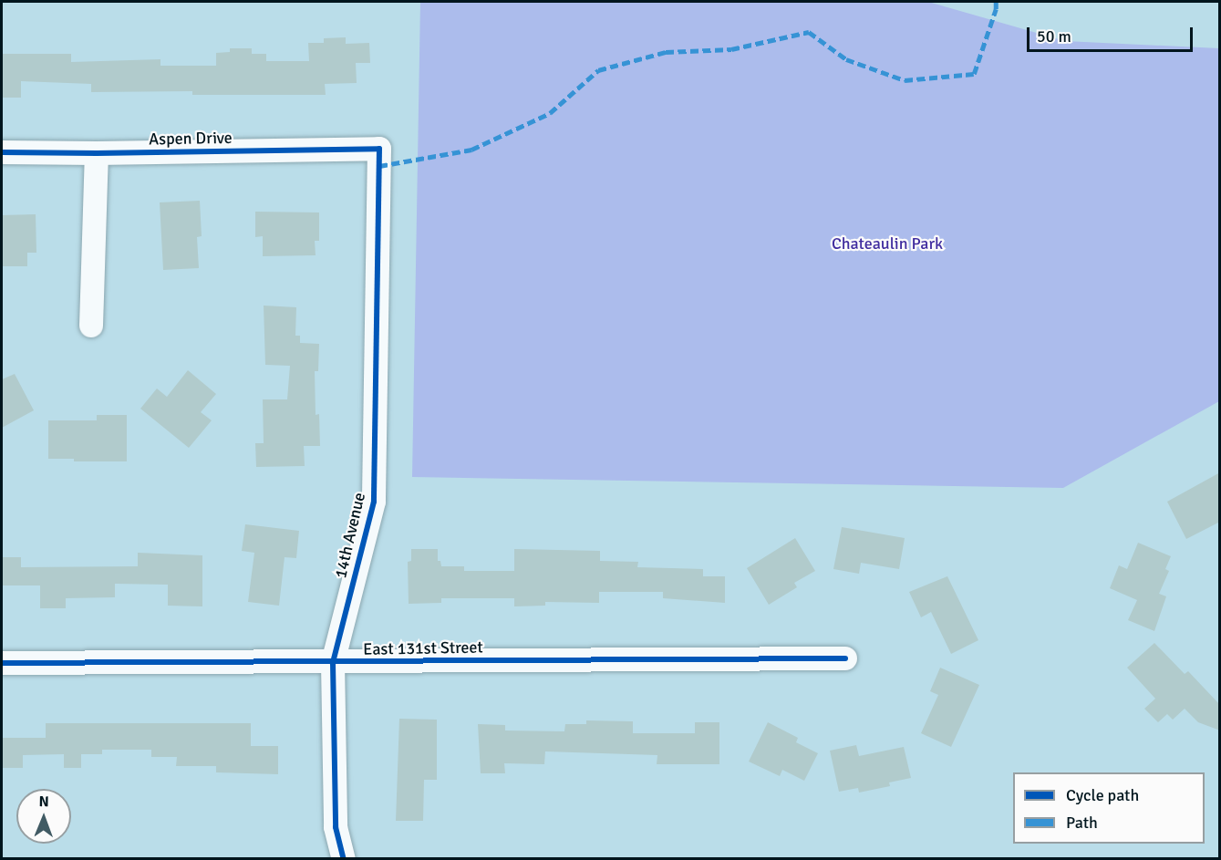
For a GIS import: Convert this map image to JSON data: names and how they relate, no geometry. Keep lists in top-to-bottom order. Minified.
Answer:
{"streets":{"street":["Aspen Drive","14th Avenue","East 131st Street"]},"crossings":[["Aspen Drive","14th Avenue"],["14th Avenue","East 131st Street"]],"parks":["Chateaulin Park"],"legend":["Cycle path","Path"],"scale_bar":"50 m","north":"top"}
